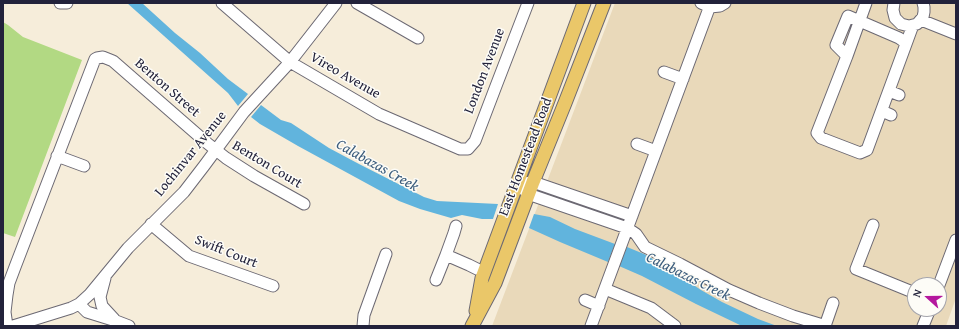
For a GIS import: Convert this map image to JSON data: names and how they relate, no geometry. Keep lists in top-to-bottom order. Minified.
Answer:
{"streets":{"main road":["East Homestead Road"],"street":["London Avenue","Vireo Avenue","Benton Street","Lochinvar Avenue","Benton Court","Swift Court"]},"crossings":[["London Avenue","Vireo Avenue"],["Vireo Avenue","Lochinvar Avenue"],["Benton Street","Lochinvar Avenue"],["Benton Street","Benton Court"],["Lochinvar Avenue","Benton Court"],["Lochinvar Avenue","Swift Court"]],"water":["Calabazas Creek"],"north":"left"}
